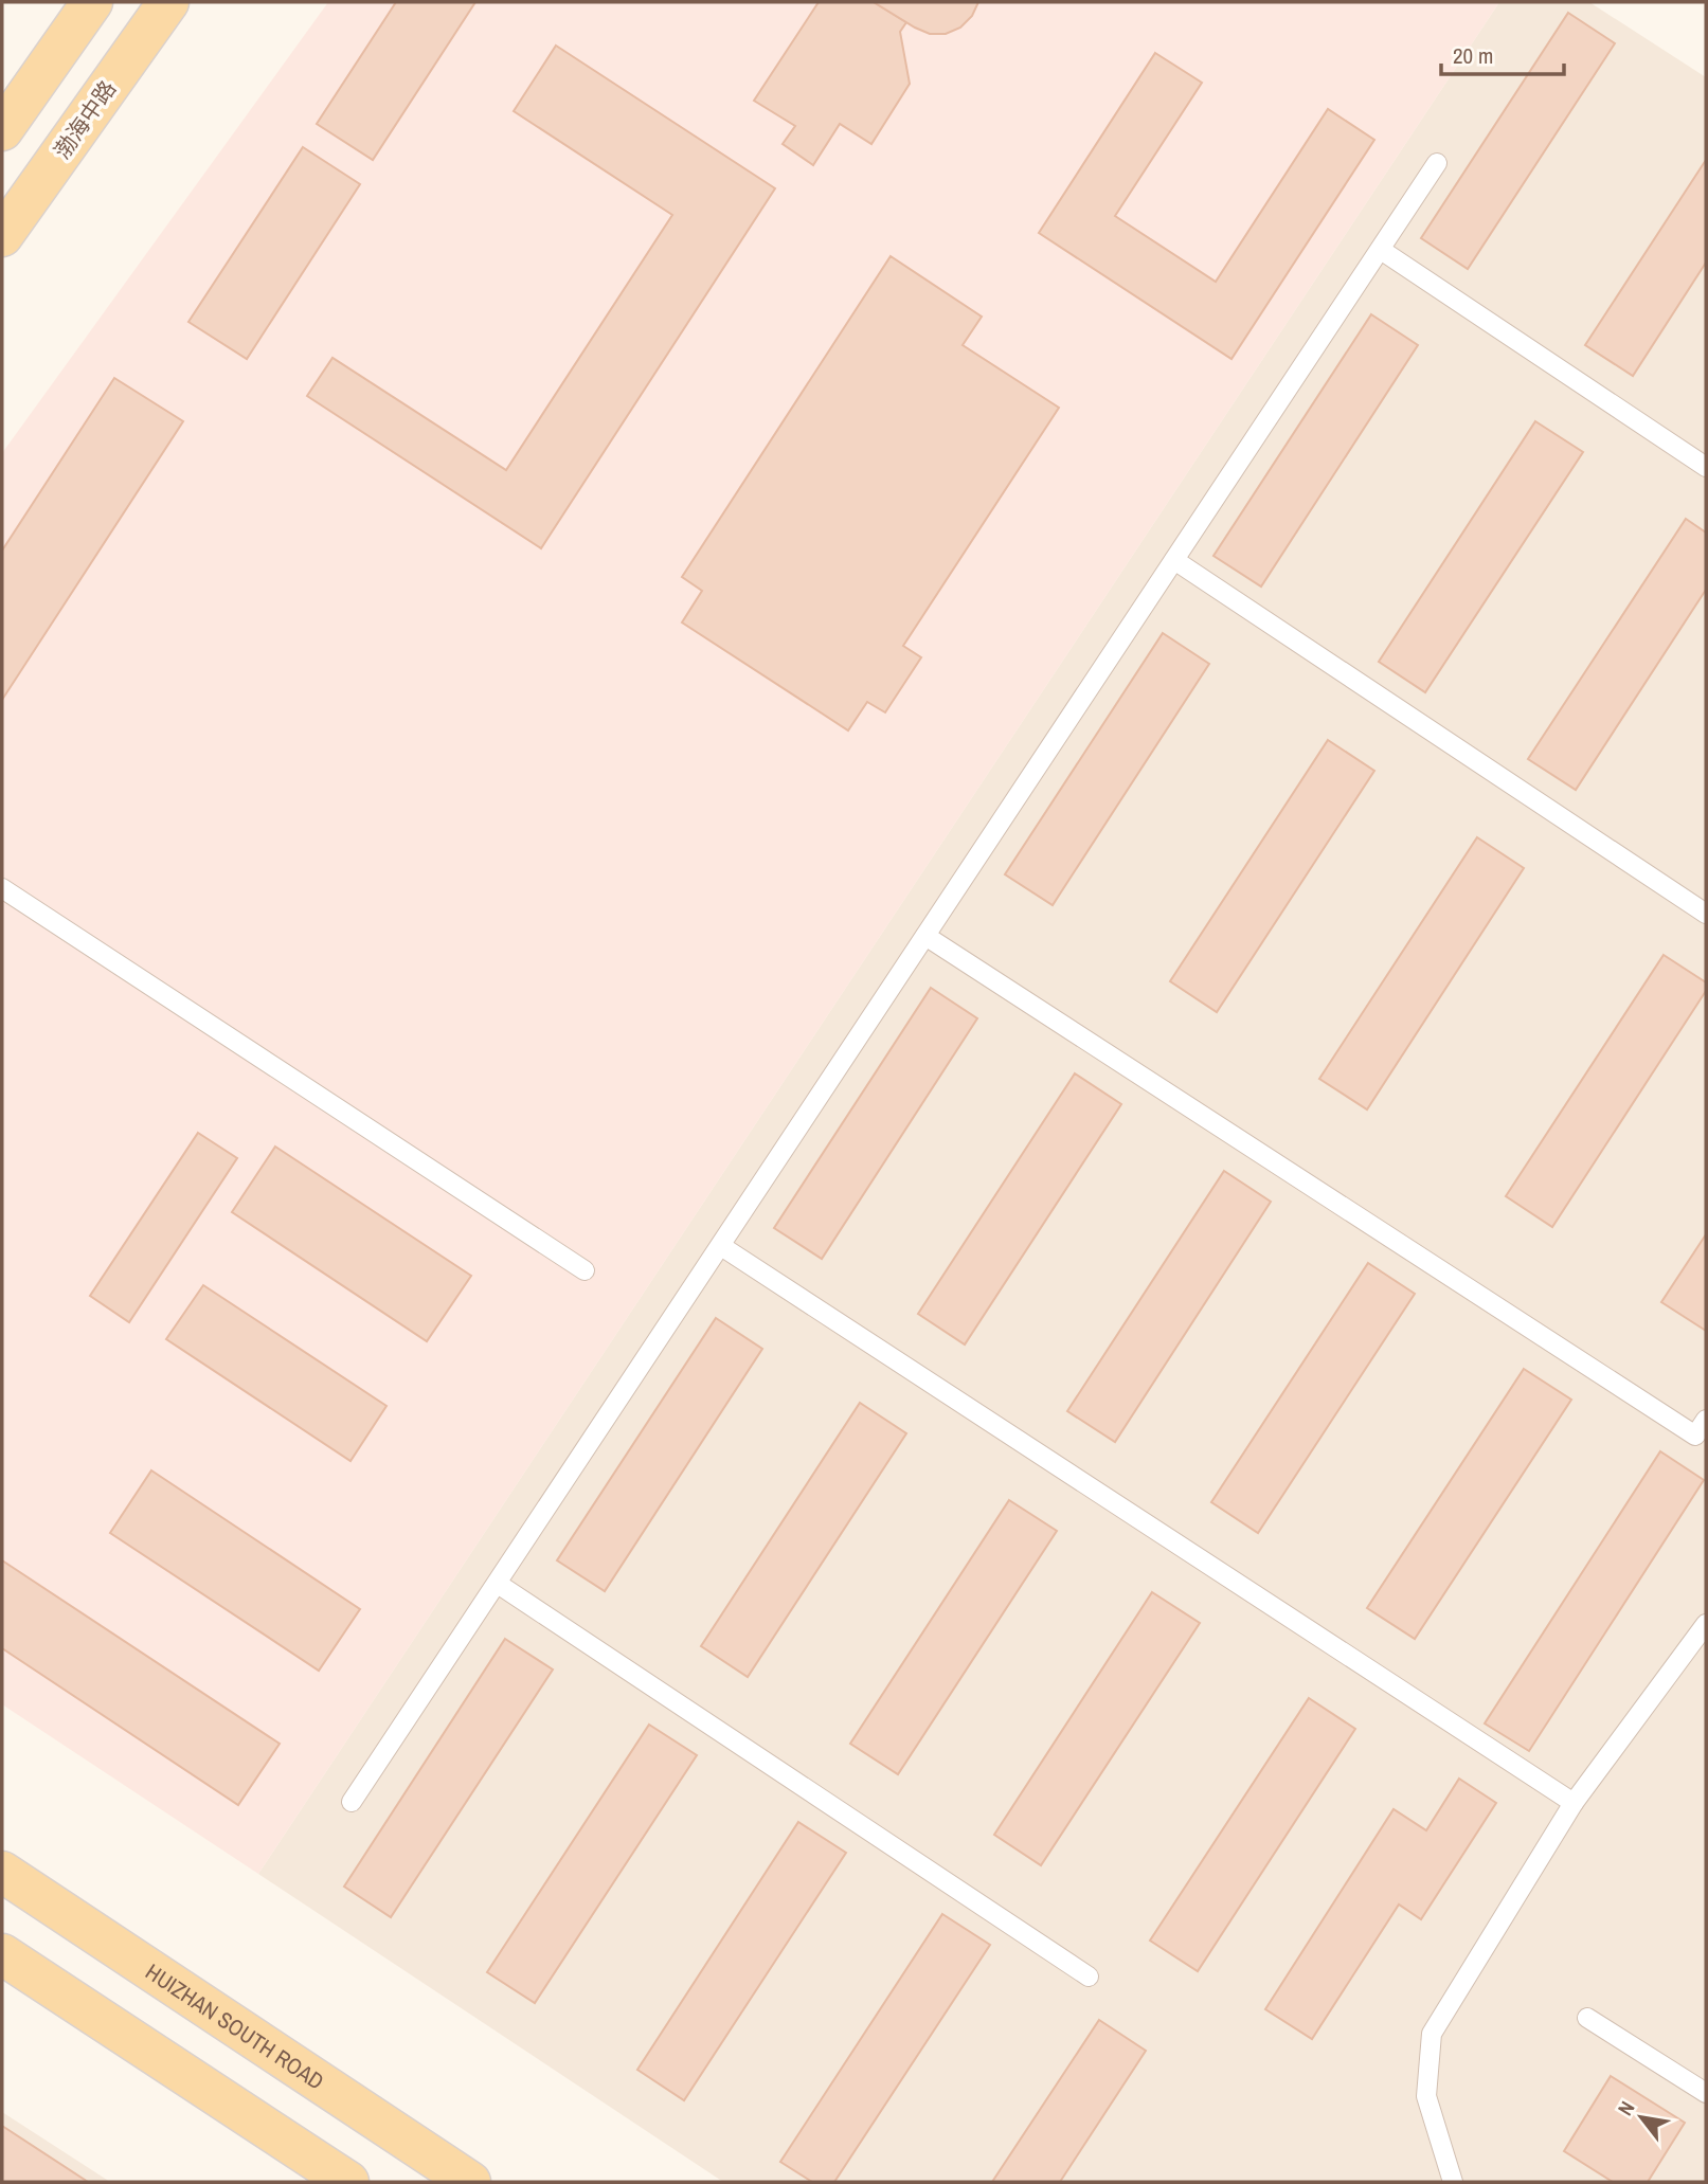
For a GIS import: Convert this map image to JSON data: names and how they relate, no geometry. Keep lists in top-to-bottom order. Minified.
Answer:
{"streets":{"main road":["渤海中路","HUIZHAN SOUTH ROAD"]},"scale_bar":"20 m","north":"top left"}
